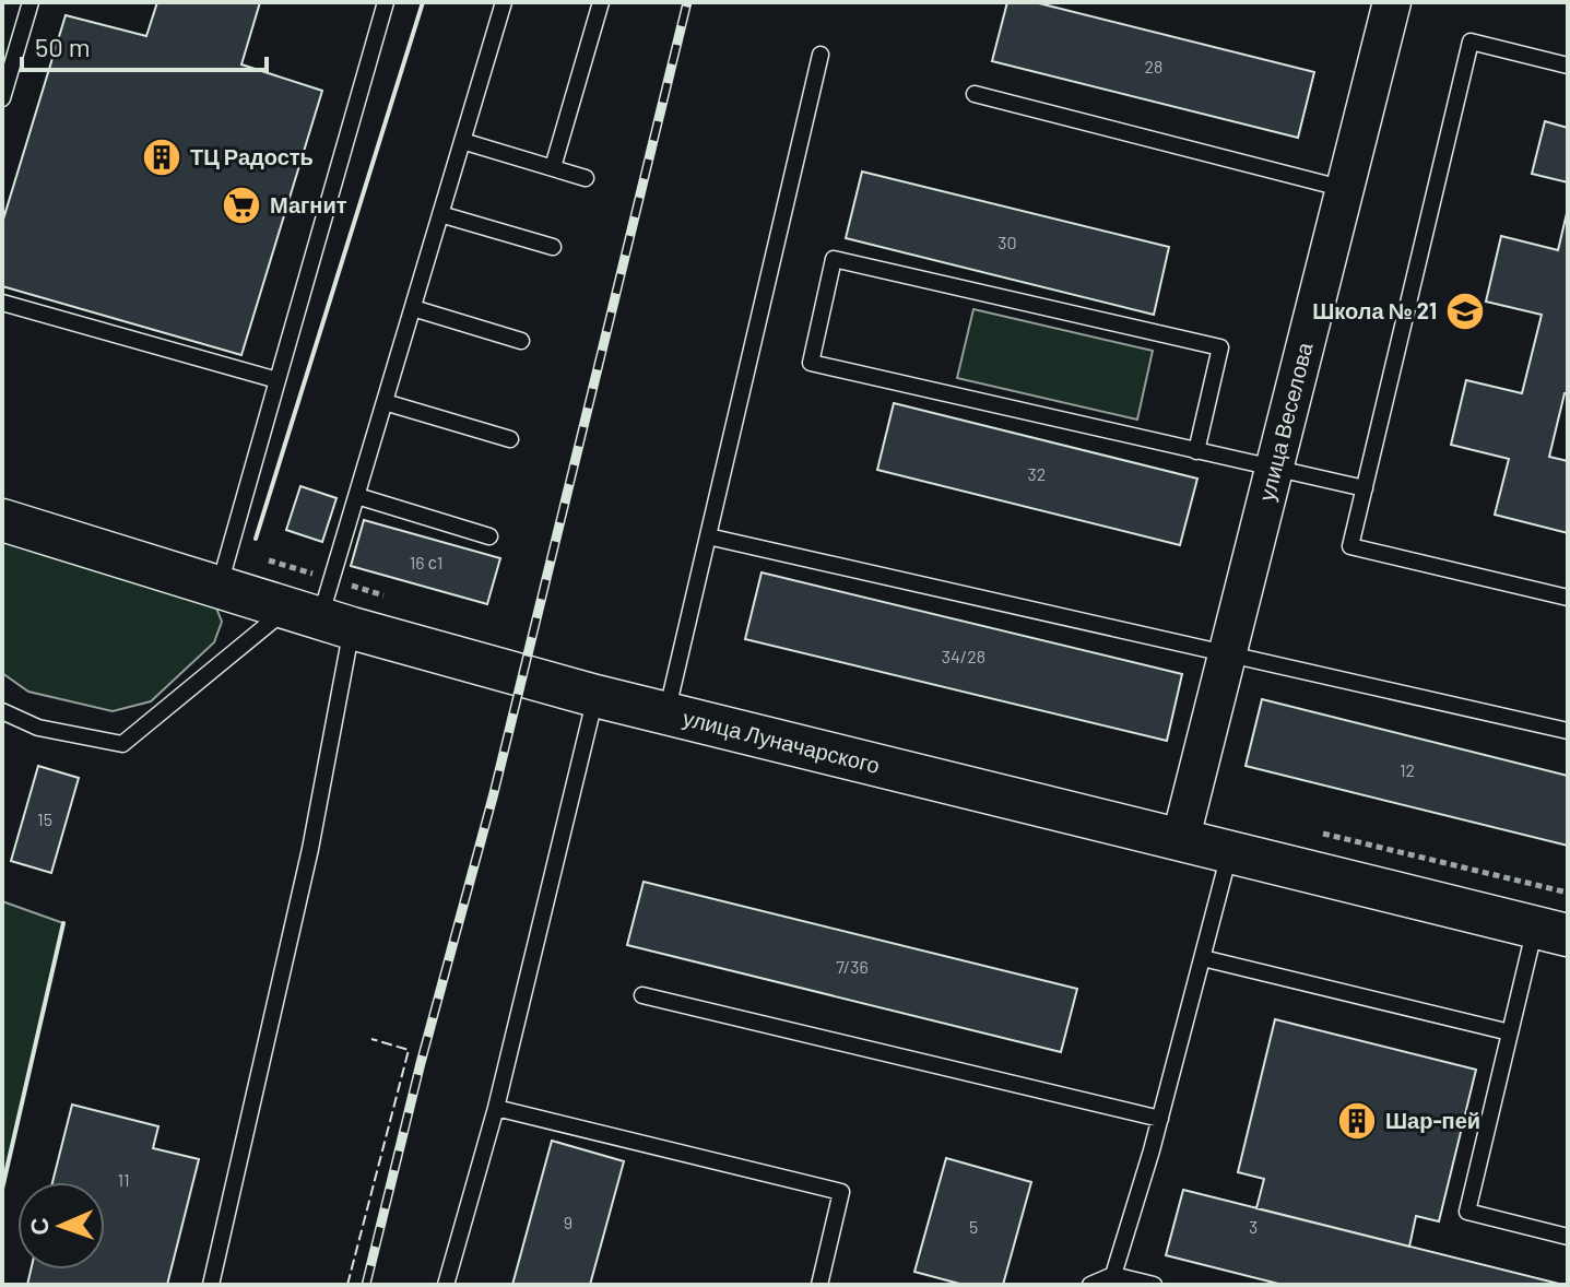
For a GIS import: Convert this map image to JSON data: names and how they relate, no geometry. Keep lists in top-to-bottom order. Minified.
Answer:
{"streets":{"main road":["улица Луначарского"],"street":["улица Веселова"]},"crossings":[["улица Веселова","улица Луначарского"]],"places":{"building":["ТЦ Радость","Шар-пей"],"supermarket":["Магнит"],"school or university":["Школа № 21"]},"house_numbers":["28","30","32","16 с1","34/28","12","15","7/36","11","9","5","3"],"scale_bar":"50 m","north":"left"}
